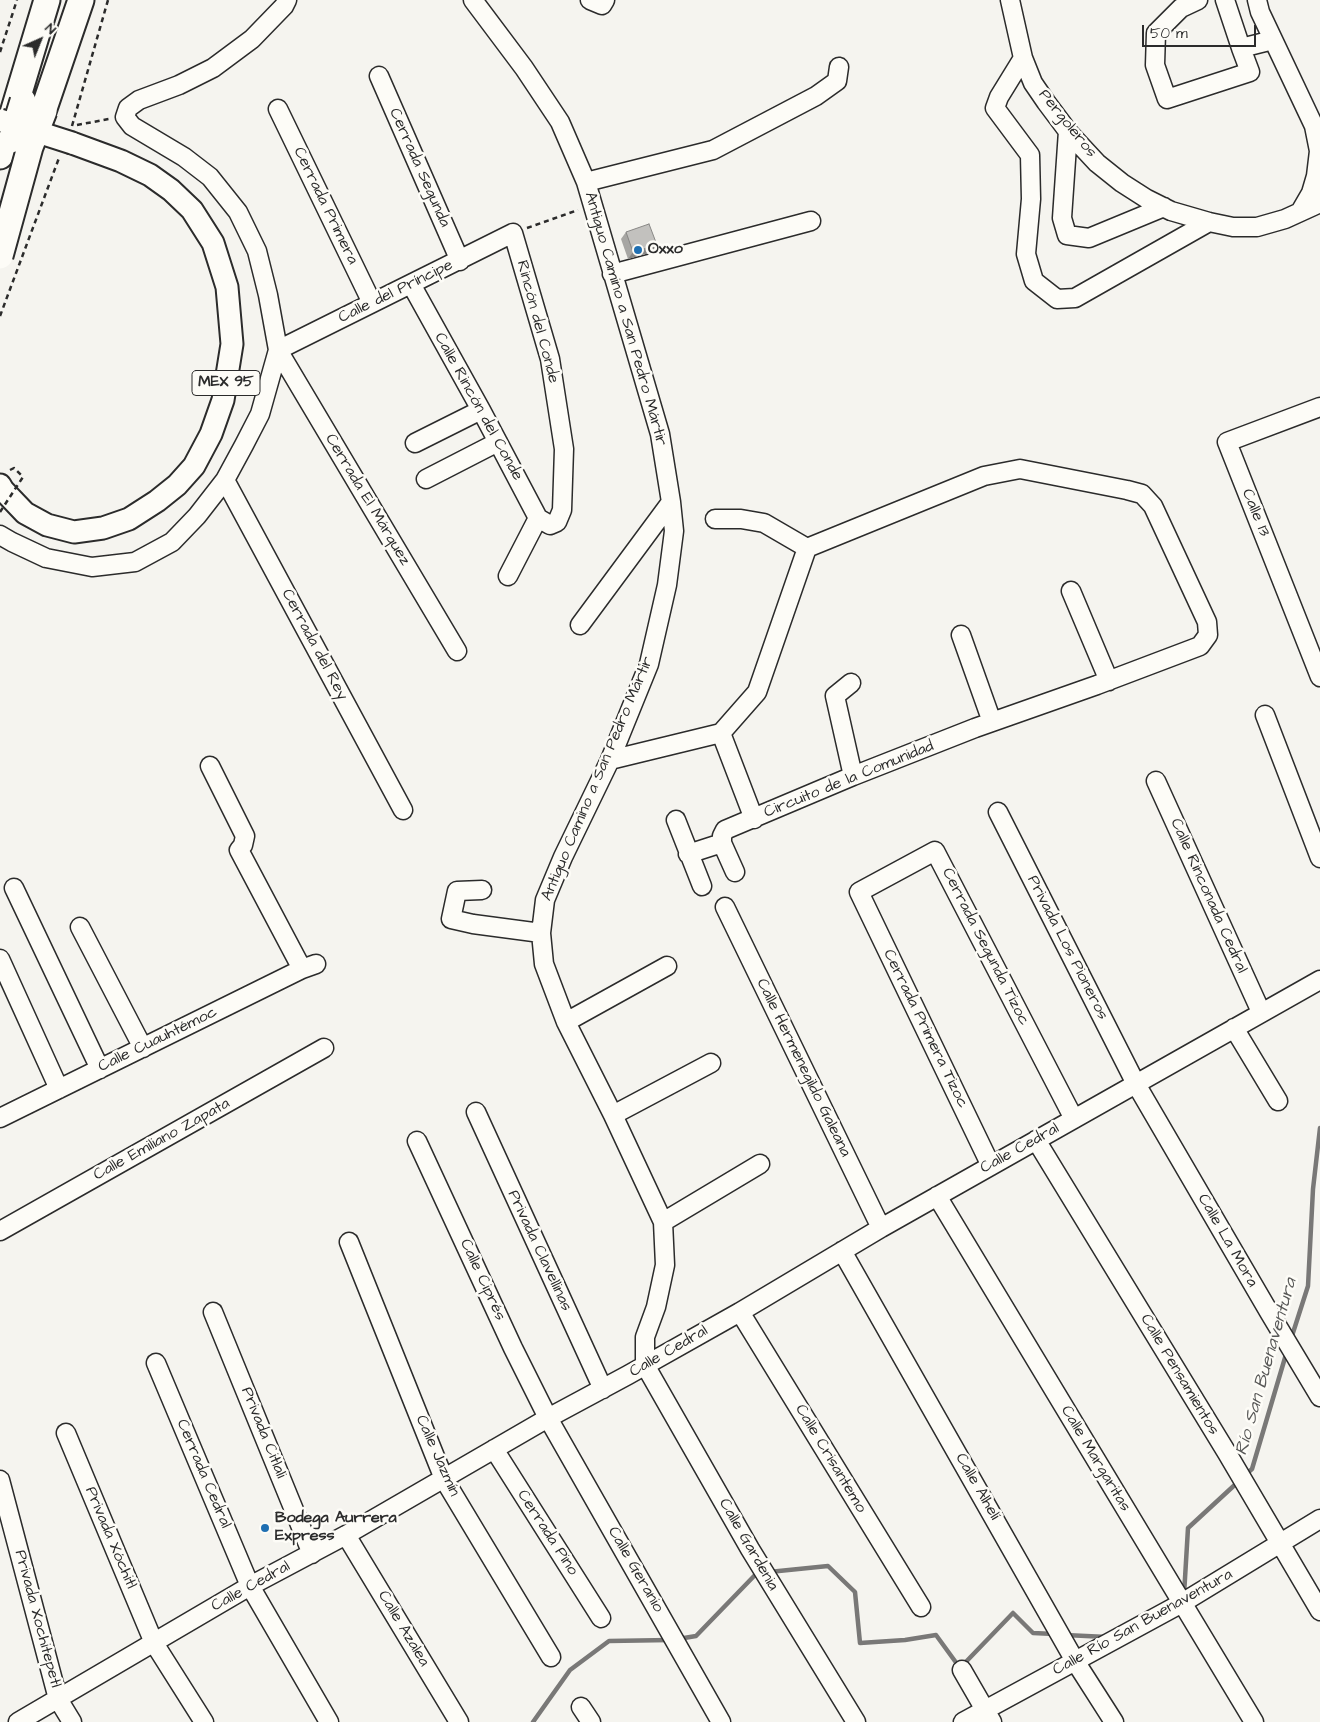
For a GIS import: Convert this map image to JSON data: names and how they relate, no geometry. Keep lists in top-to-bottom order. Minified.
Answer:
{"streets":{"main road":["MEX 95"],"street":["Pergoleros","Cerrada Segunda","Cerrada Primera","Calle del Príncipe","Antiguo Camino a San Pedro Mártir","Rincón del Conde","Calle Rincón del Conde","Cerrada El Márquez","Calle 13","Cerrada del Rey","Circuito de la Comunidad","Calle Rinconada Cedral","Cerrada Segunda Tizoc","Privada Los Pioneros","Cerrada Primera Tizoc","Calle Cuauhtémoc","Calle Hermenegildo Galeana","Calle Emiliano Zapata","Calle Cedral","Calle La Mora","Privada Clavellinas","Calle Ciprés","Calle Pensamientos","Privada Citlali","Calle Jazmín","Calle Crisantemo","Calle Margaritas","Cerrada Cedral","Calle Alhelí","Cerrada Pino","Privada Xóchitl","Calle Gardenia","Calle Geranio","Privada Xochitepetl","Calle Río San Buenaventura","Calle Azalea"]},"crossings":[["Cerrada Segunda","Calle del Príncipe"],["Cerrada Primera","Calle del Príncipe"],["Calle del Príncipe","Rincón del Conde"],["Calle del Príncipe","Calle Rincón del Conde"],["Calle del Príncipe","Cerrada El Márquez"],["Antiguo Camino a San Pedro Mártir","Calle Cedral"],["Antiguo Camino a San Pedro Mártir","Calle Gardenia"],["Rincón del Conde","Calle Rincón del Conde"],["Calle Rinconada Cedral","Calle Cedral"],["Cerrada Segunda Tizoc","Cerrada Primera Tizoc"],["Cerrada Segunda Tizoc","Calle Cedral"],["Privada Los Pioneros","Calle Cedral"],["Privada Los Pioneros","Calle La Mora"],["Cerrada Primera Tizoc","Calle Cedral"],["Calle Hermenegildo Galeana","Calle Cedral"],["Calle Cedral","Calle La Mora"],["Calle Cedral","Privada Clavellinas"],["Calle Cedral","Calle Ciprés"],["Calle Cedral","Calle Pensamientos"],["Calle Cedral","Privada Citlali"],["Calle Cedral","Calle Jazmín"],["Calle Cedral","Calle Crisantemo"],["Calle Cedral","Calle Margaritas"],["Calle Cedral","Cerrada Cedral"],["Calle Cedral","Calle Alhelí"],["Calle Cedral","Cerrada Pino"],["Calle Cedral","Privada Xóchitl"],["Calle Cedral","Calle Gardenia"],["Calle Cedral","Calle Geranio"],["Calle Cedral","Privada Xochitepetl"],["Calle Cedral","Calle Azalea"],["Calle Ciprés","Calle Geranio"],["Calle Pensamientos","Calle Río San Buenaventura"],["Calle Margaritas","Calle Río San Buenaventura"],["Calle Alhelí","Calle Río San Buenaventura"]],"water":["Río San Buenaventura"],"places":["Oxxo","Bodega Aurrera Express"],"scale_bar":"50 m","north":"top right"}
